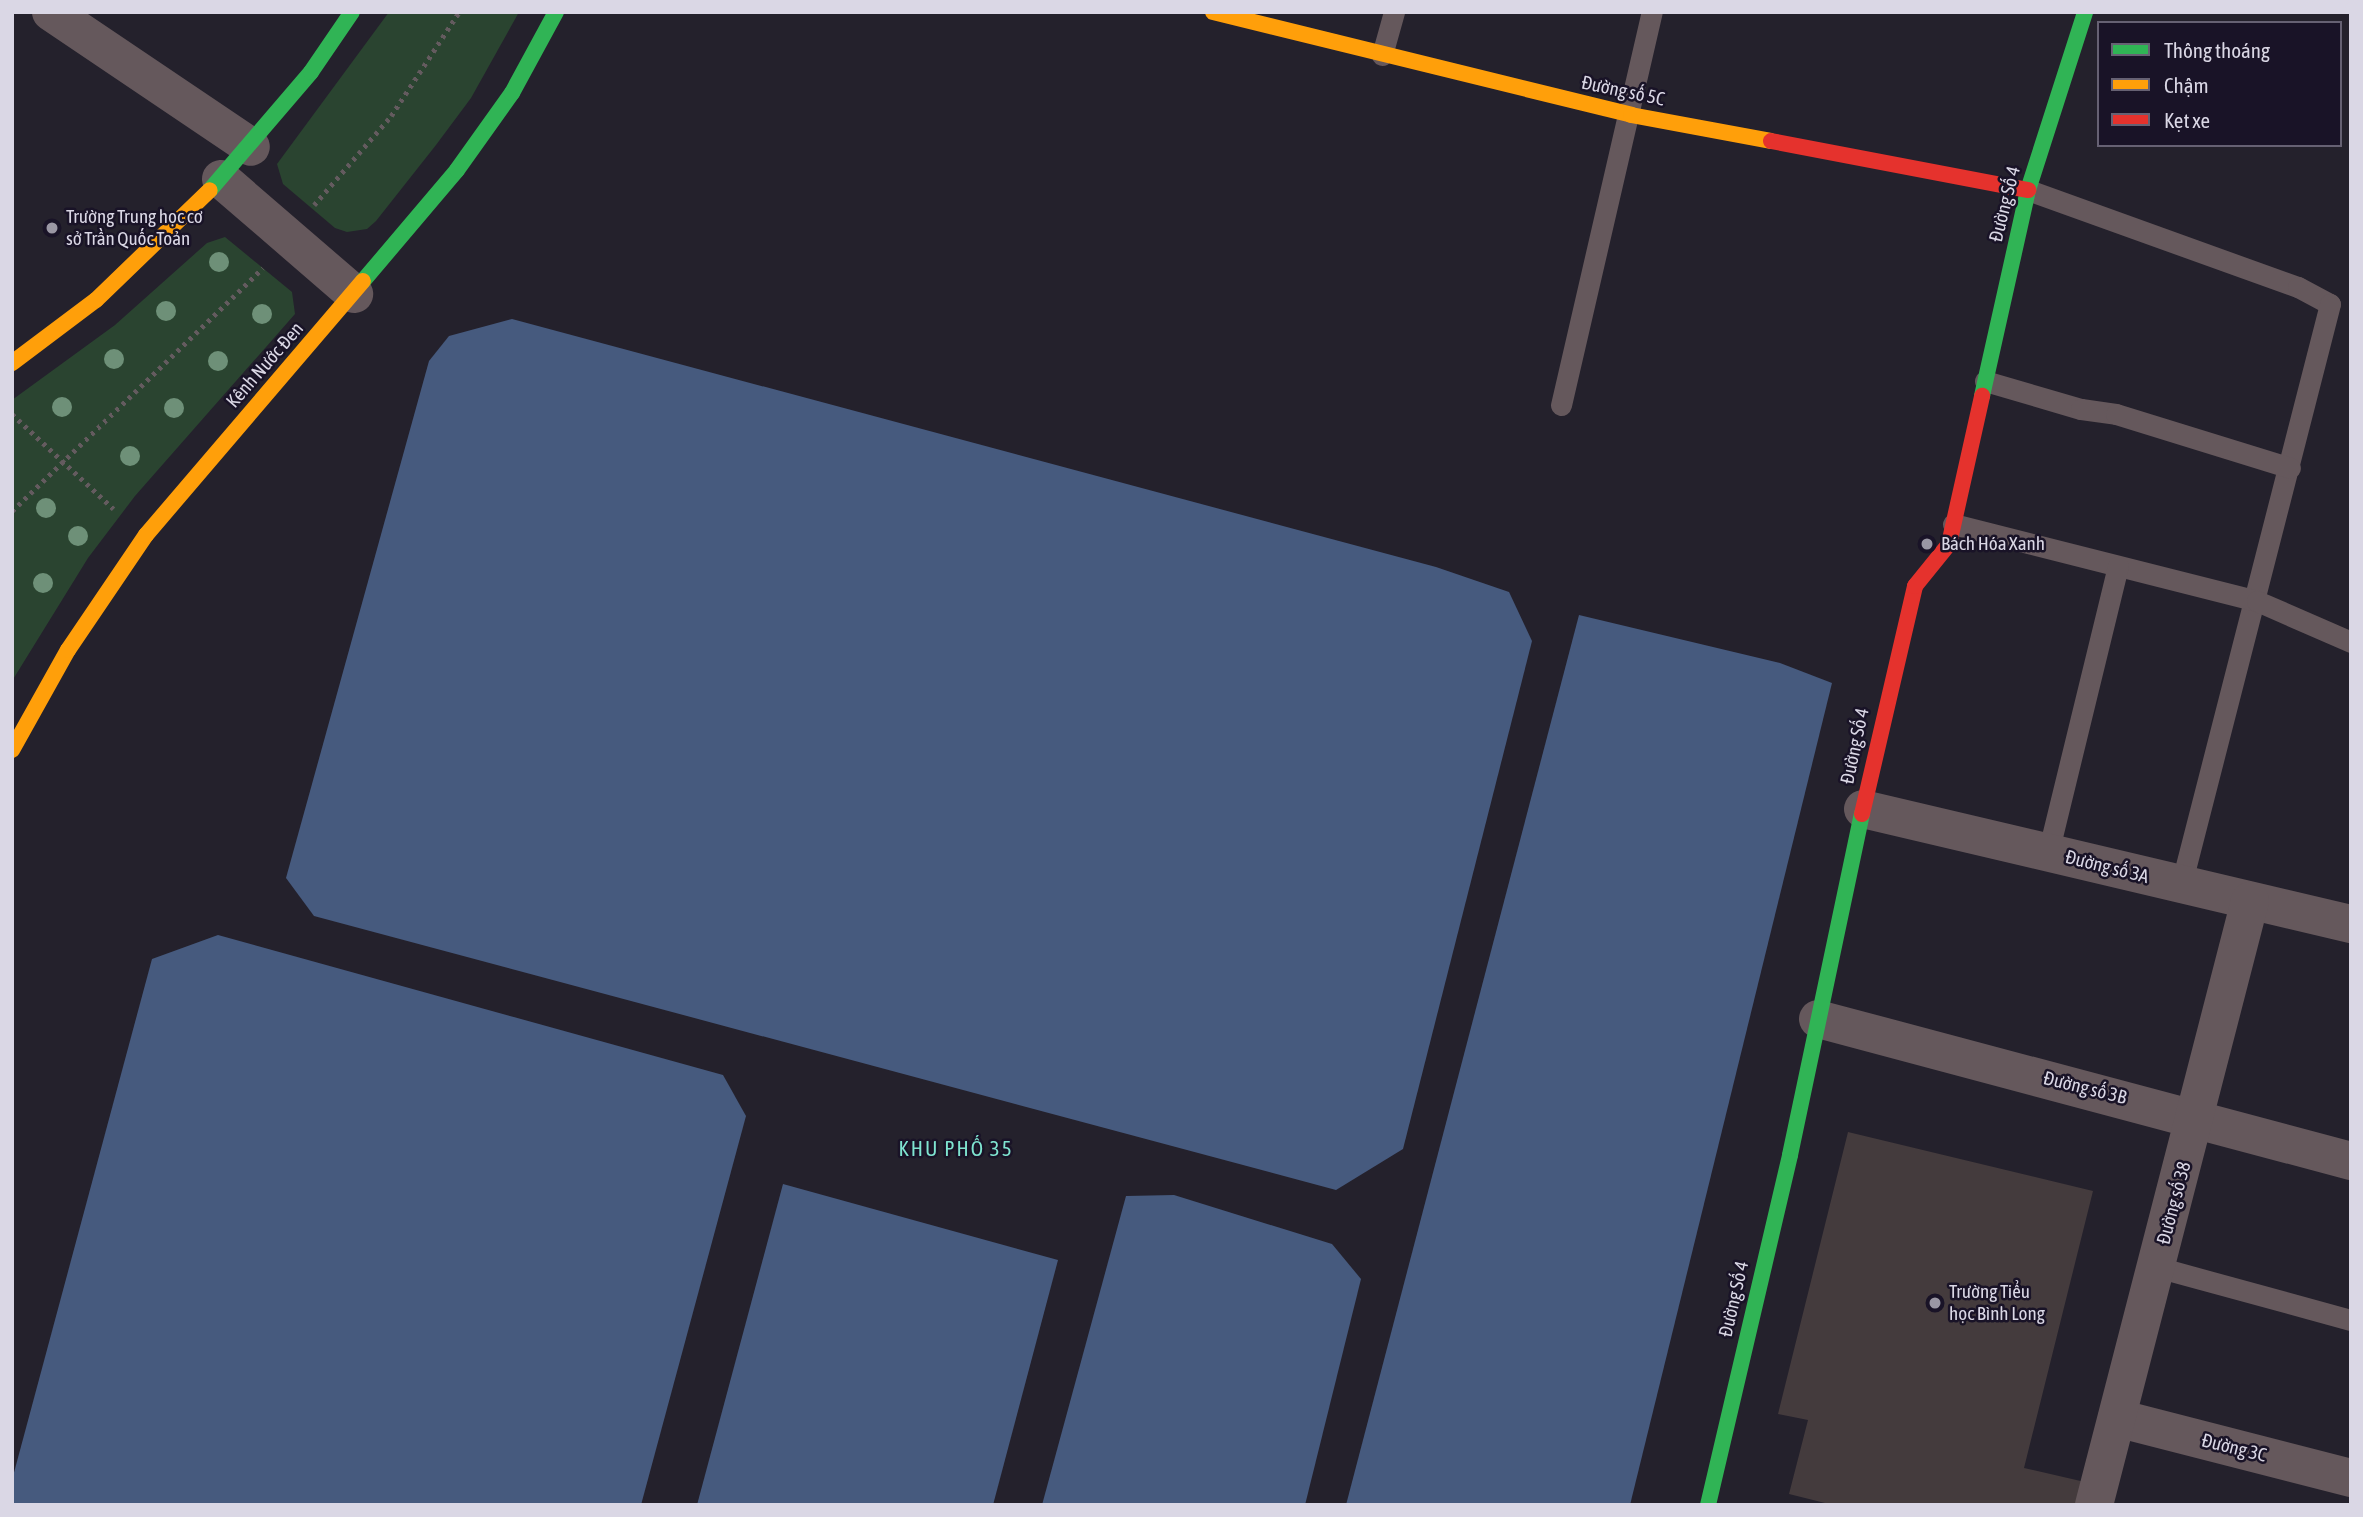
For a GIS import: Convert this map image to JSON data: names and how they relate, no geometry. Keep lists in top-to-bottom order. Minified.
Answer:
{"streets":{"street":["Đường số 5C","Đường Số 4","Kênh Nước Đen","Đường số 3A","Đường số 3B","Đường số 38","Đường 3C"]},"crossings":[["Đường số 5C","Đường Số 4"],["Đường Số 4","Đường số 3A"],["Đường Số 4","Đường số 3B"],["Đường số 3A","Đường số 38"],["Đường số 3B","Đường số 38"],["Đường số 38","Đường 3C"]],"districts":["KHU PHỐ 35"],"places":["Trường Trung học cơ sở Trần Quốc Toản","Bách Hóa Xanh","Trường Tiểu học Bình Long"],"legend":["Thông thoáng","Chậm","Kẹt xe"]}
